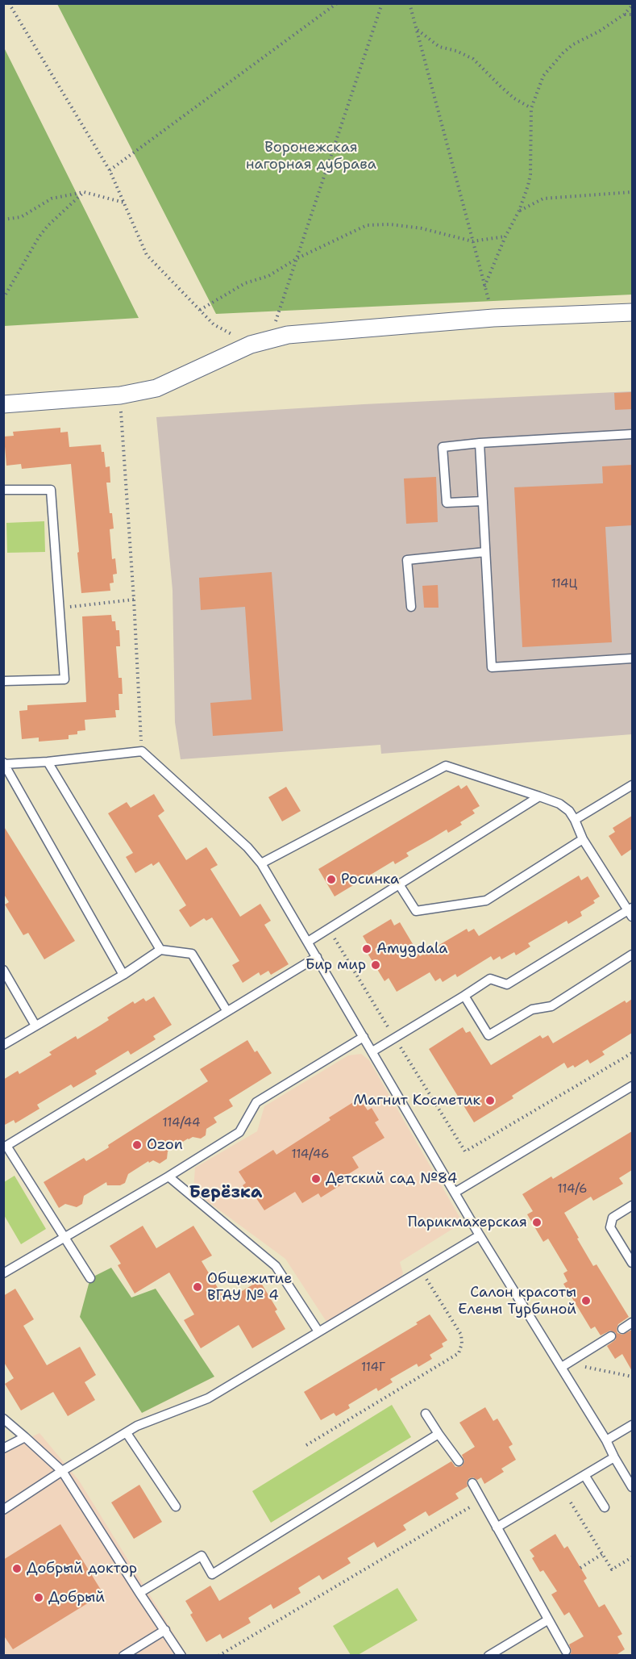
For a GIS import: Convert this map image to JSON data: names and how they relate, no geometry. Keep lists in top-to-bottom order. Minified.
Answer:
{"districts":["Берёзка"],"parks":["Воронежская нагорная дубрава"],"places":["Росинка","Amygdala","Бир мир","Магнит Косметик","Ozon","Детский сад №84","Парикмахерская","Общежитие ВГАУ № 4","Салон красоты Елены Турбиной","Добрый доктор","Добрый"],"house_numbers":["114Ц","114/44","114/46","114/6","114Г"]}
